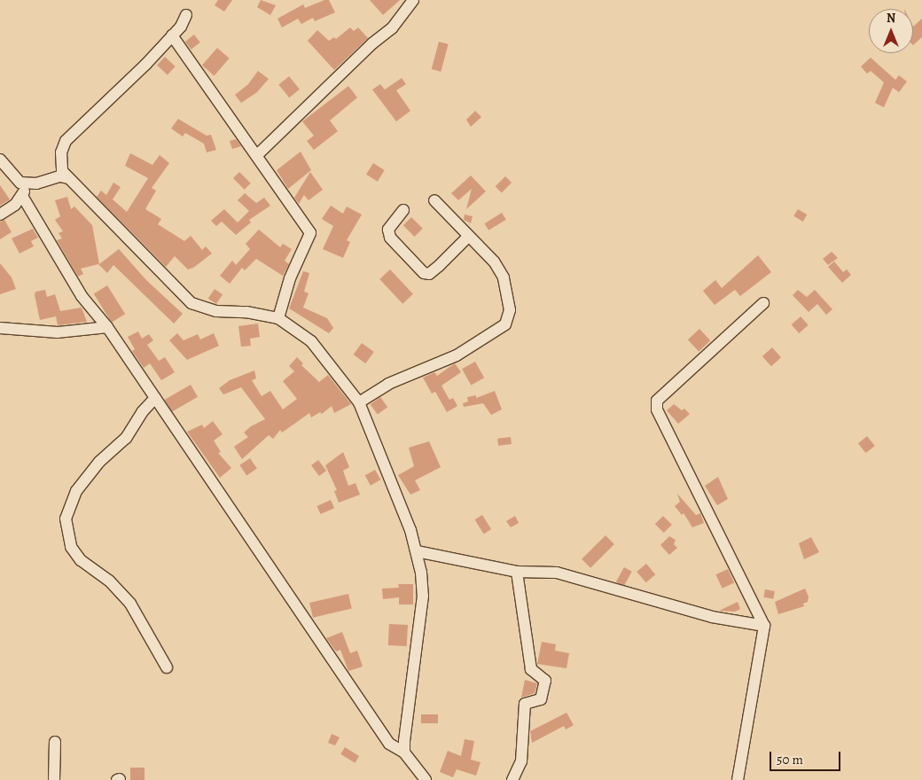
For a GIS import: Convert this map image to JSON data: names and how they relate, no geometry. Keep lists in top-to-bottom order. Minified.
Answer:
{"scale_bar":"50 m","north":"top"}
